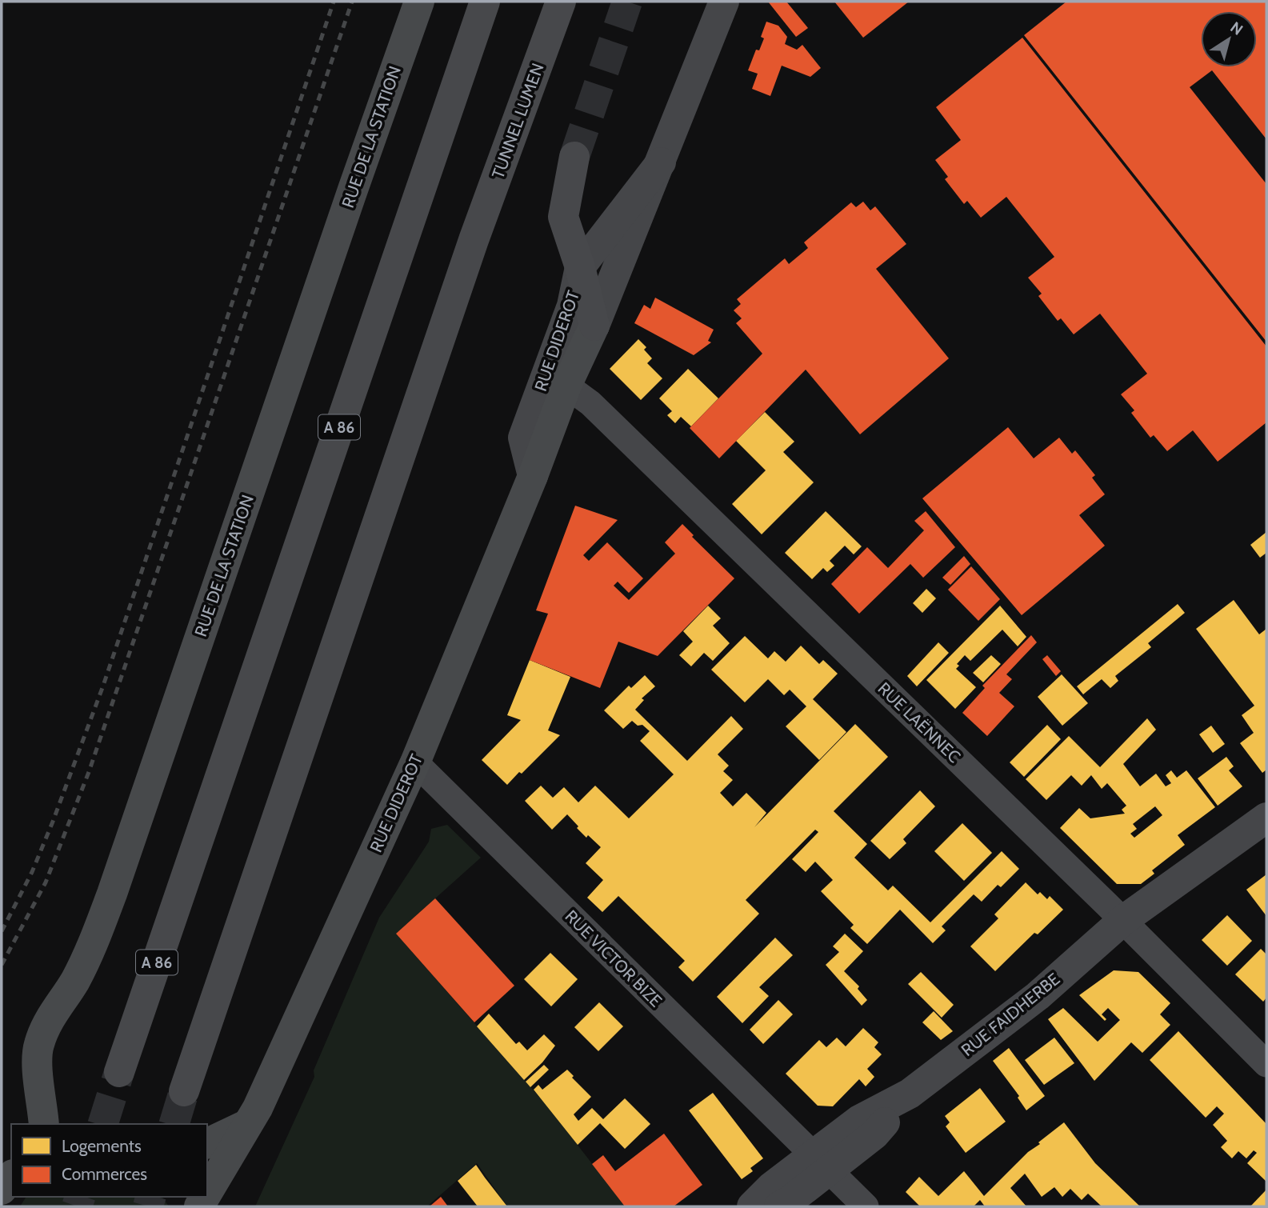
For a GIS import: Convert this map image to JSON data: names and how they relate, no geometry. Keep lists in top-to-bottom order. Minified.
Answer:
{"streets":{"highway":["TUNNEL LUMEN","A 86"],"main road":["RUE DE LA STATION","RUE DIDEROT"],"street":["RUE LAËNNEC","RUE VICTOR BIZE","RUE FAIDHERBE"]},"crossings":[["RUE DIDEROT","RUE LAËNNEC"],["RUE DIDEROT","RUE VICTOR BIZE"],["RUE LAËNNEC","RUE FAIDHERBE"],["RUE VICTOR BIZE","RUE FAIDHERBE"]],"legend":["Logements","Commerces"],"north":"top right"}
